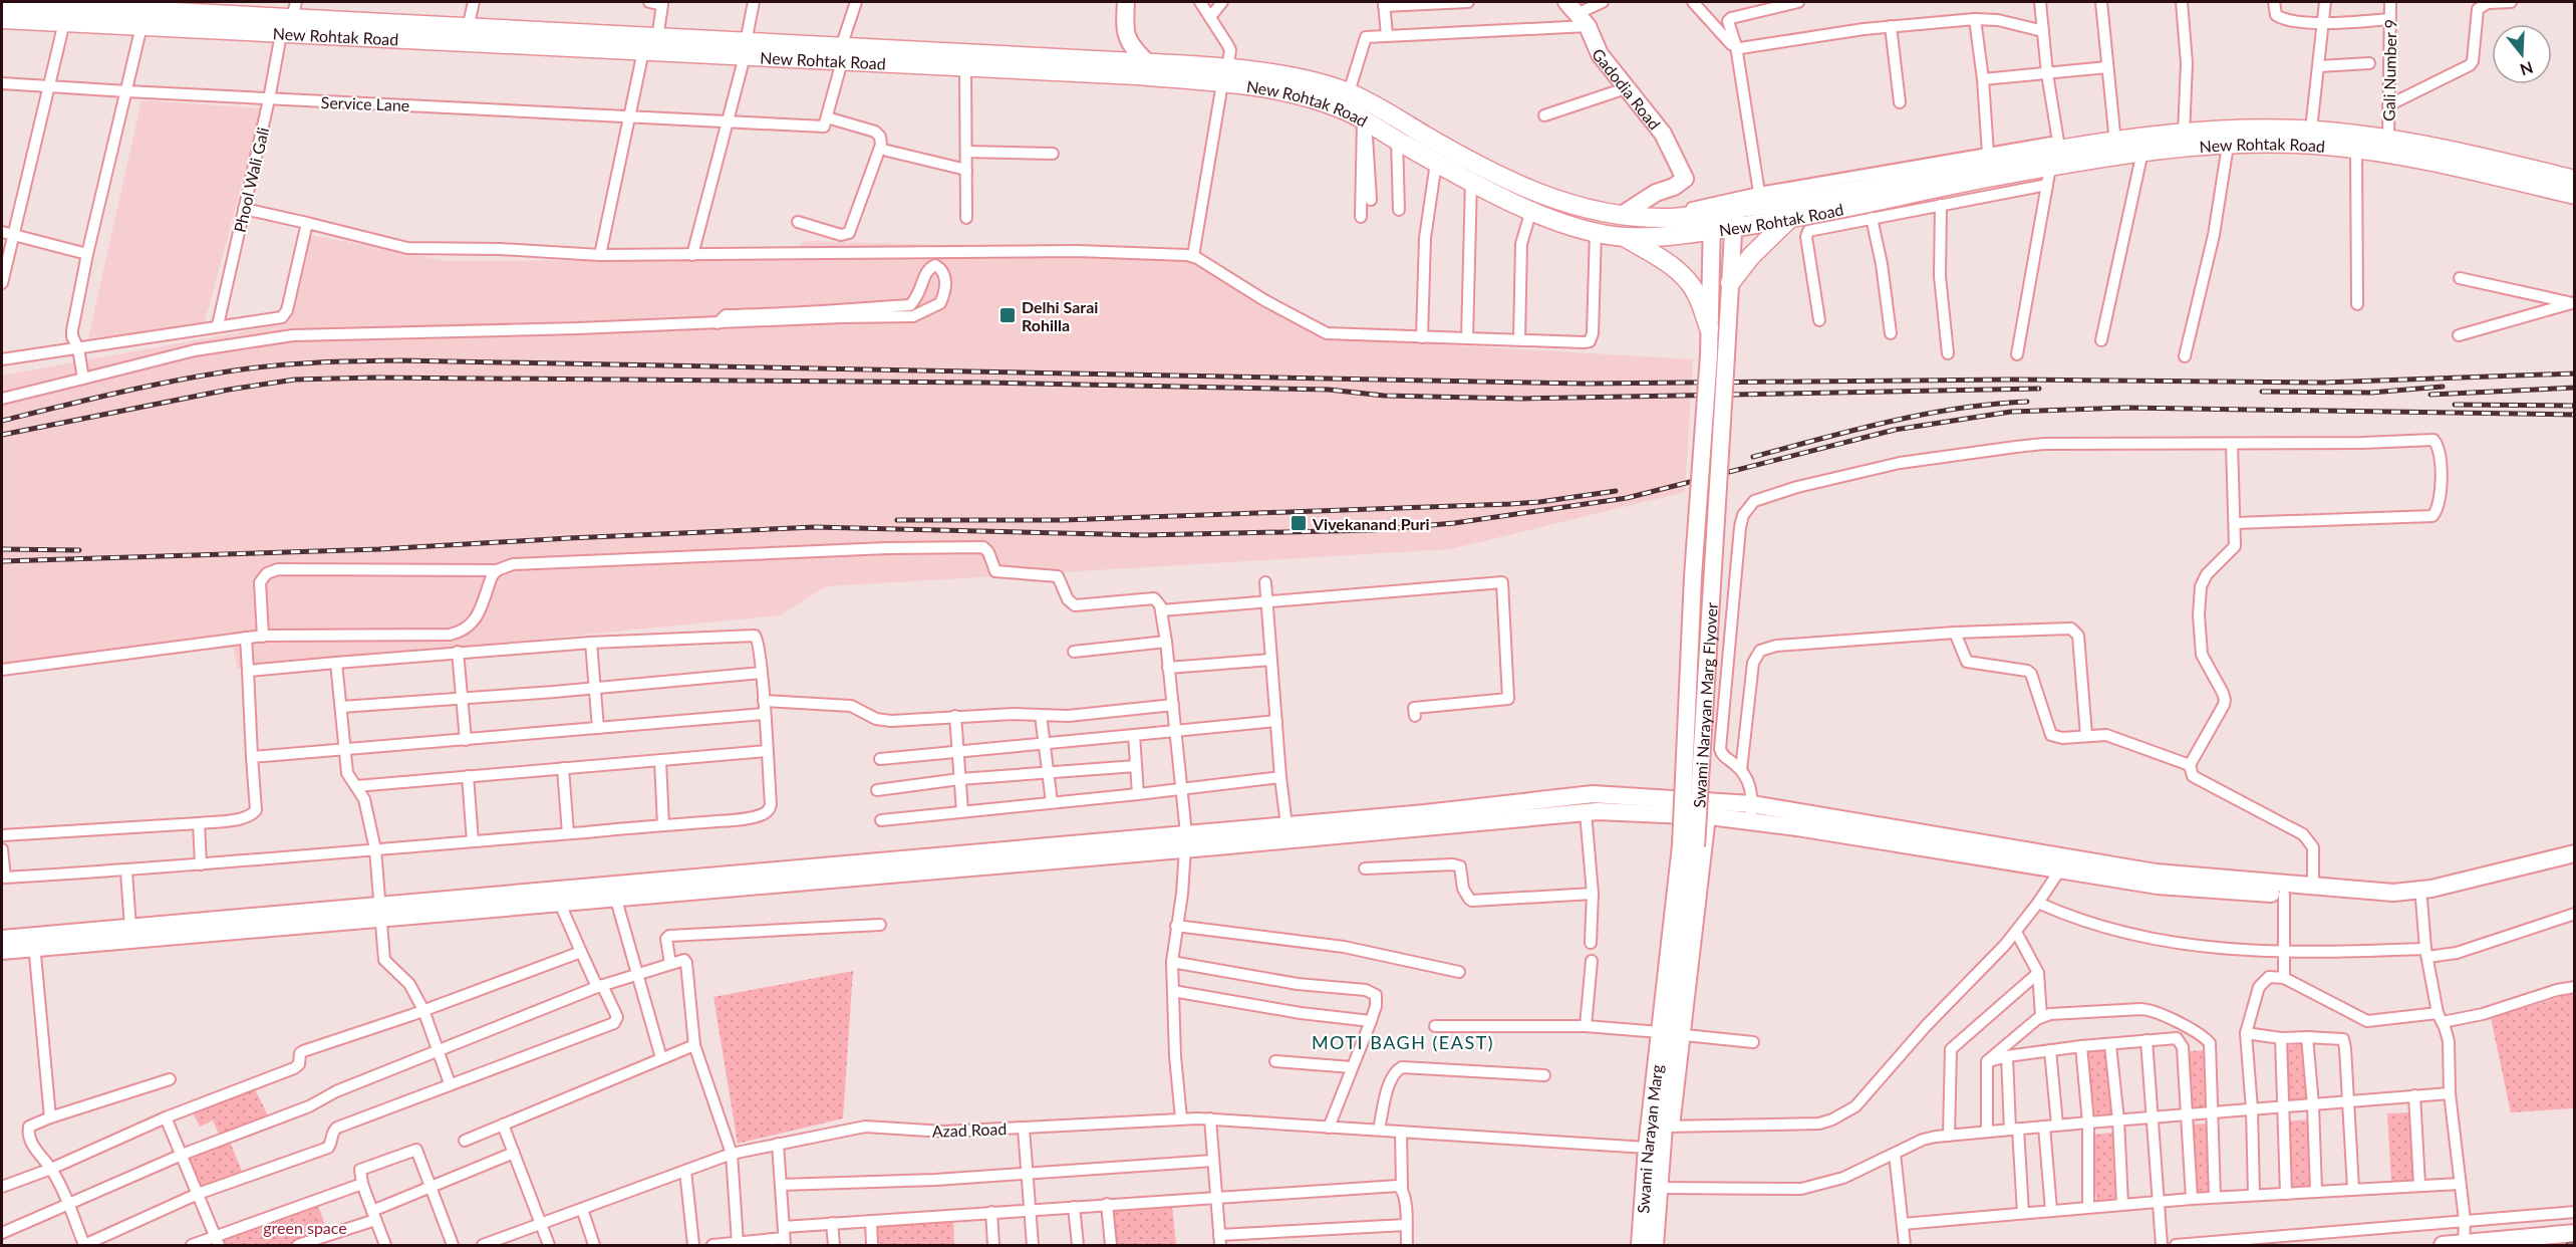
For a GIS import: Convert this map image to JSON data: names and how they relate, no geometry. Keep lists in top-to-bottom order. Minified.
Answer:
{"streets":{"main road":["New Rohtak Road"],"street":["Gali Number 9","Gadodia Road","Service Lane","Phool Wali Gali","Swami Narayan Marg Flyover","Azad Road","Swami Narayan Marg"]},"crossings":[["New Rohtak Road","Gali Number 9"],["New Rohtak Road","Gadodia Road"],["New Rohtak Road","Phool Wali Gali"],["Service Lane","Phool Wali Gali"],["Swami Narayan Marg Flyover","Swami Narayan Marg"],["Azad Road","Swami Narayan Marg"]],"districts":["MOTI BAGH (EAST)"],"parks":["green space"],"places":{"transit":["Delhi Sarai Rohilla","Vivekanand Puri"]},"north":"bottom"}
